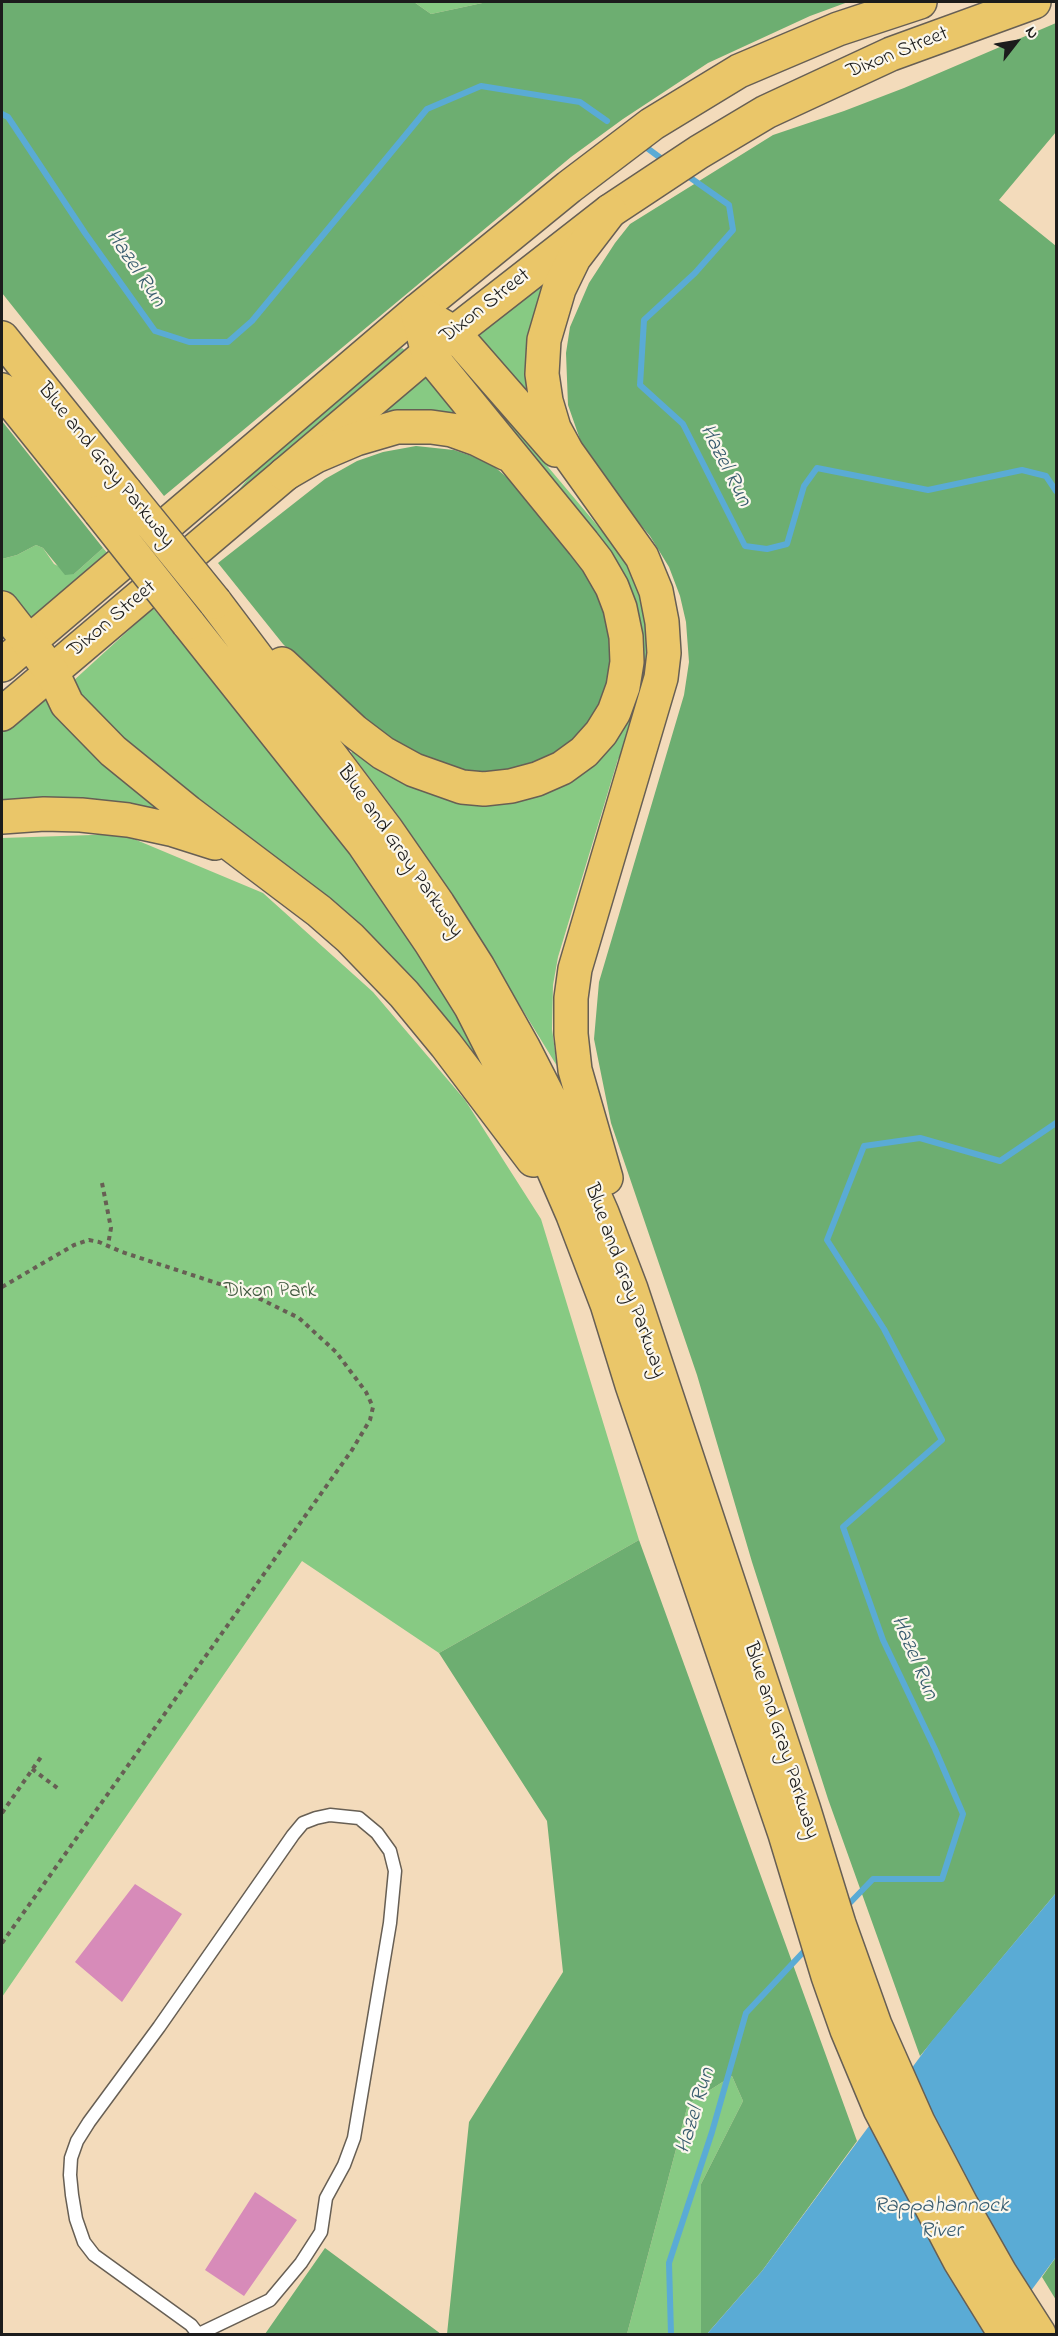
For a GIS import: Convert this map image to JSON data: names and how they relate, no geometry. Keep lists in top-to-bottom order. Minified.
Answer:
{"streets":{"main road":["Dixon Street","Blue and Gray Parkway"]},"water":["Hazel Run","Rappahannock River"],"parks":["Dixon Park"],"north":"top right"}
